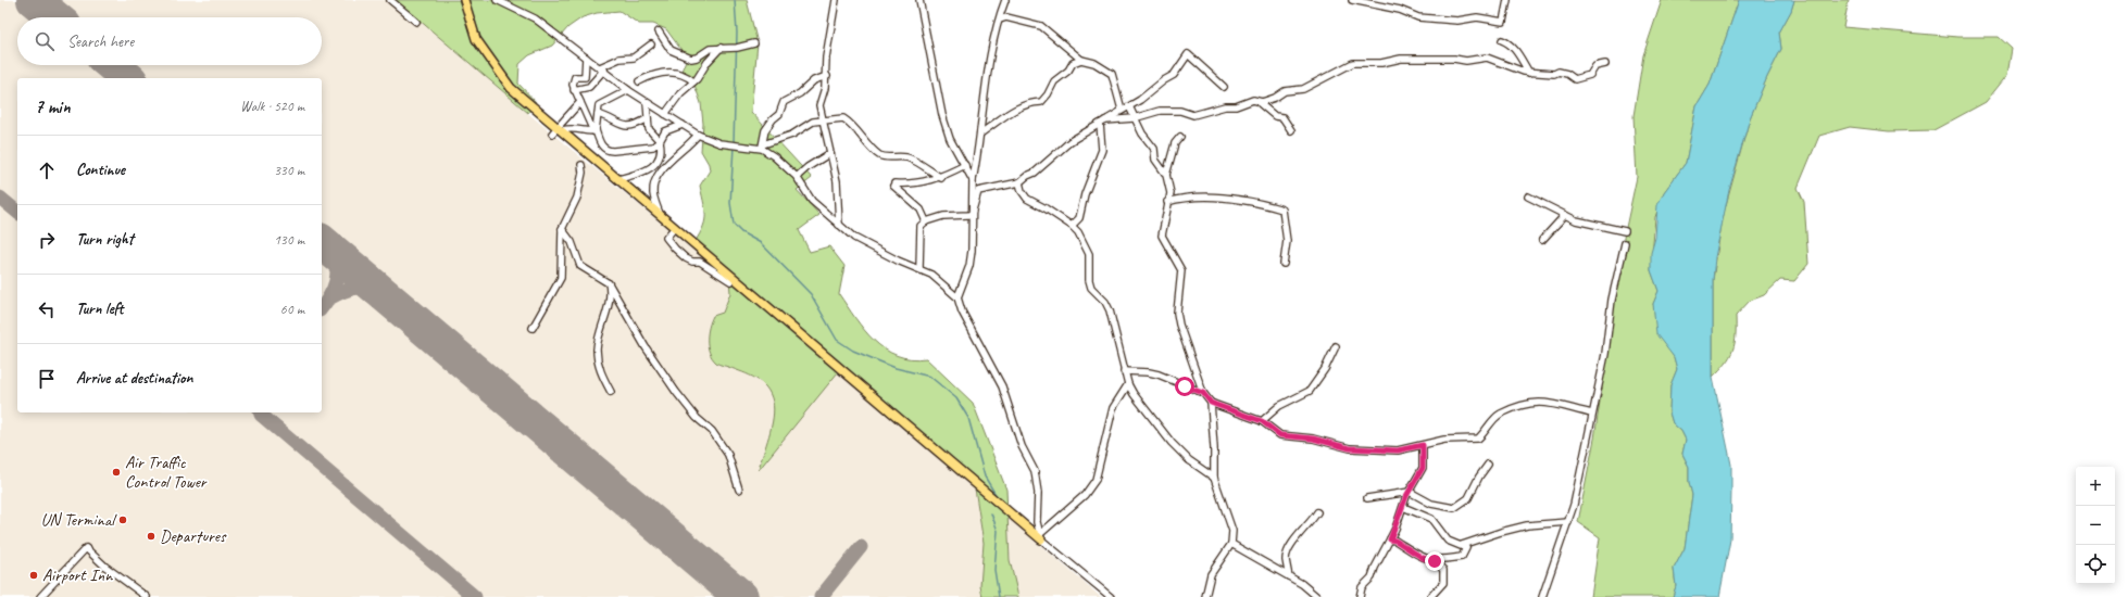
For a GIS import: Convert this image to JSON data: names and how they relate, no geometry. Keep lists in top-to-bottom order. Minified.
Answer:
{"places":["Air Traffic Control Tower","UN Terminal","Departures","Airport Inn"],"page":{"search":"Search here","heading":["7 min","Walk · 520 m"],"list":[["Continue","330 m"],["Turn right","130 m"],["Turn left","60 m"],"Arrive at destination"],"map_buttons":["+","−"]}}
